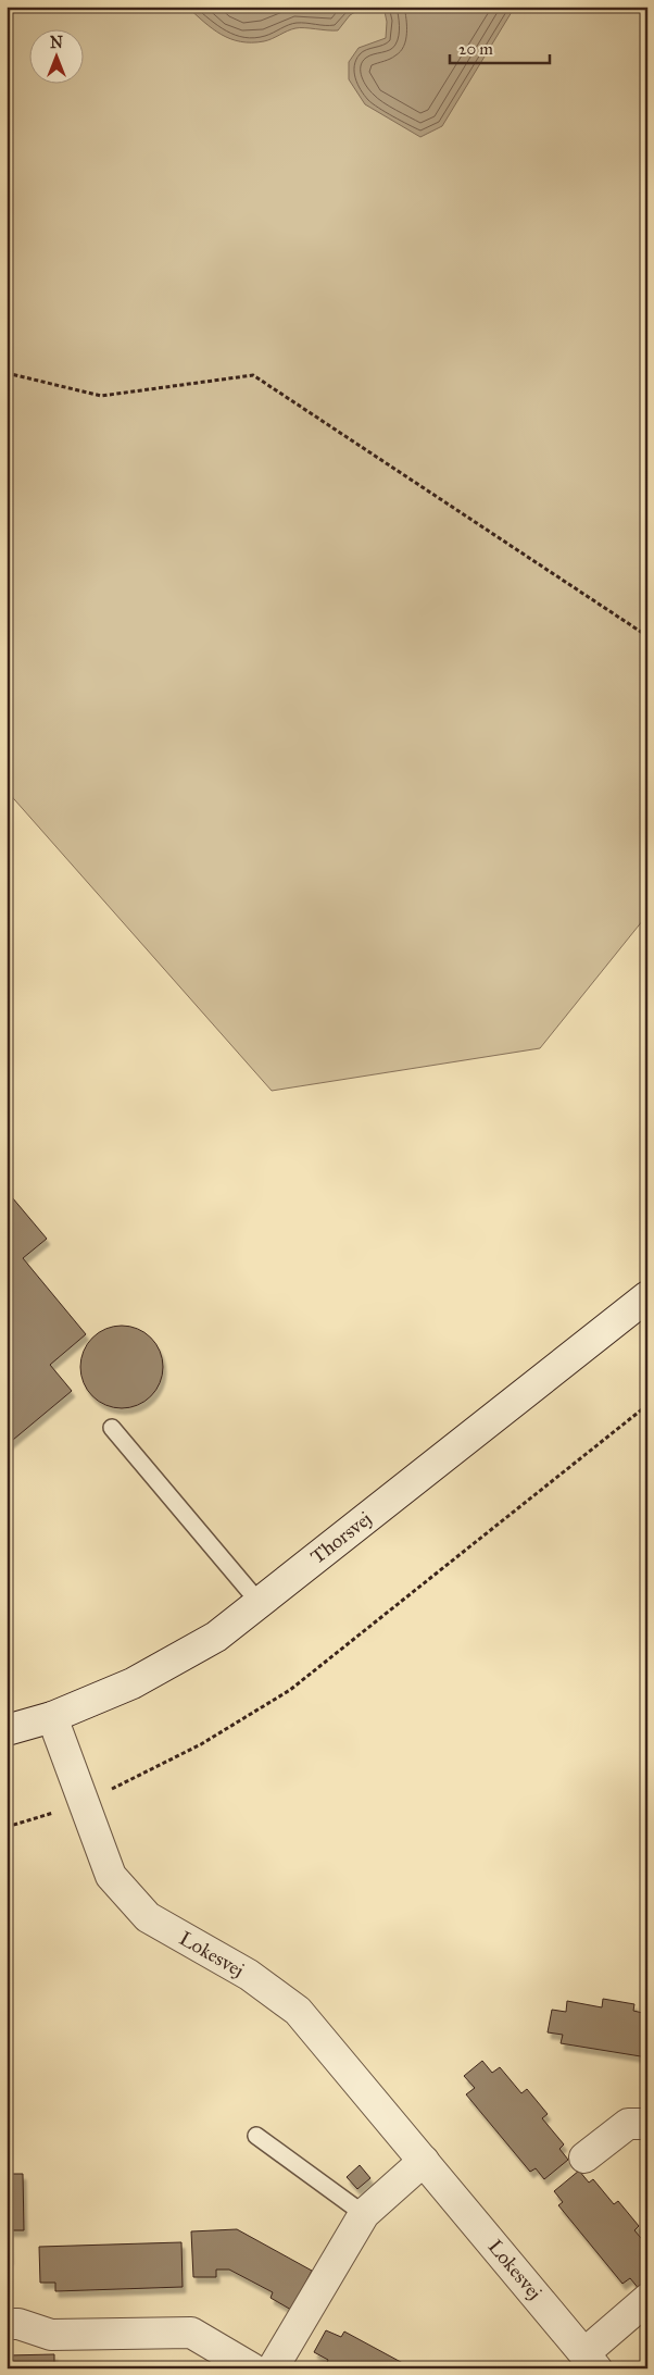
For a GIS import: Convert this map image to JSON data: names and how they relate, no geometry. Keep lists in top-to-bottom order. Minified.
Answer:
{"streets":{"street":["Thorsvej","Lokesvej"]},"crossings":[["Thorsvej","Lokesvej"]],"scale_bar":"20 m","north":"top"}
